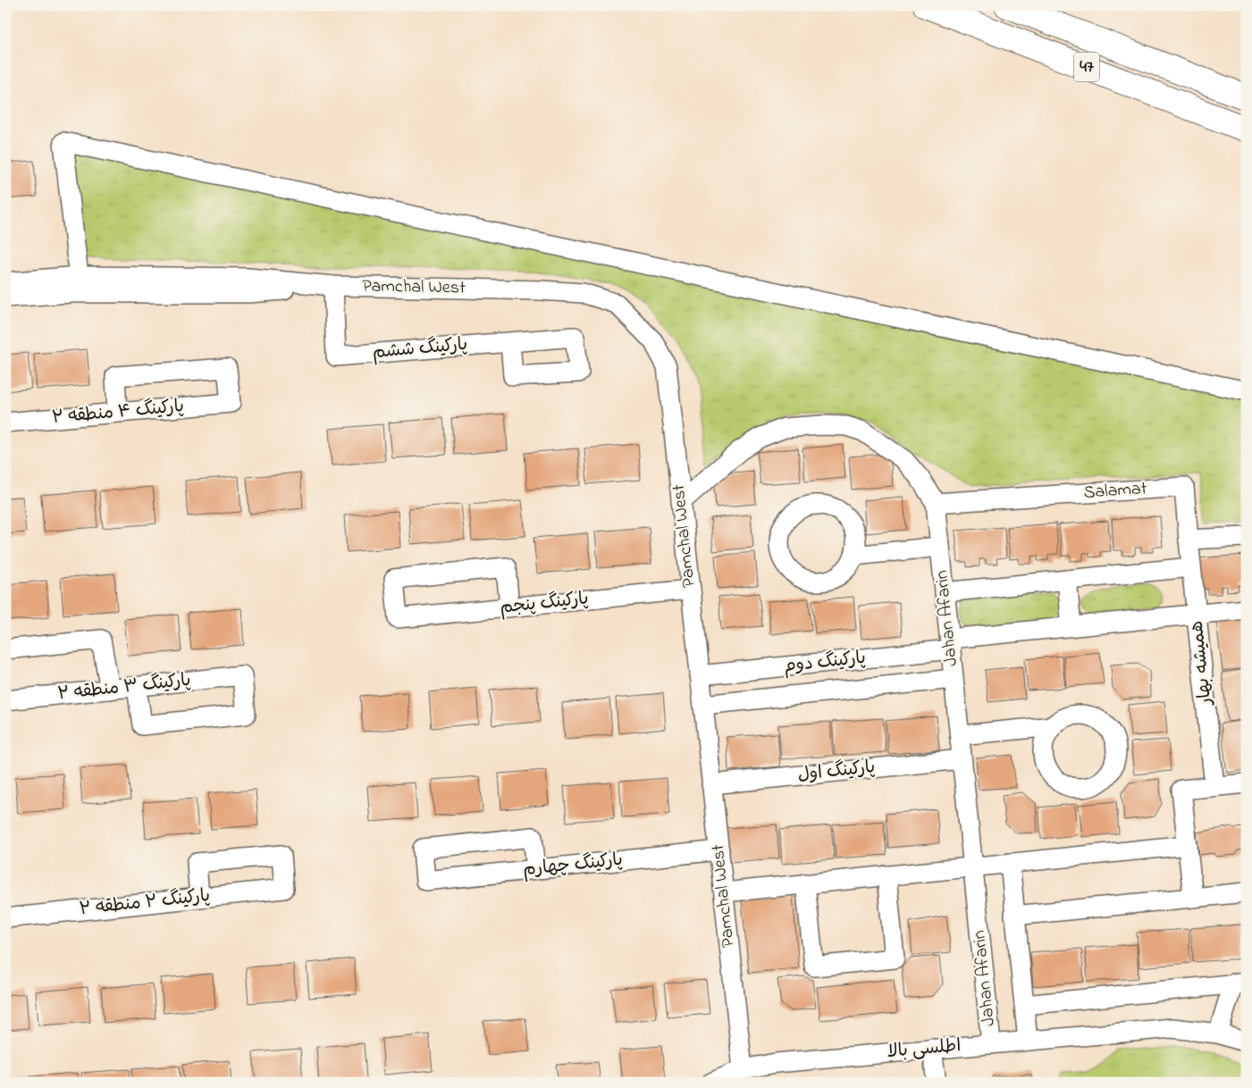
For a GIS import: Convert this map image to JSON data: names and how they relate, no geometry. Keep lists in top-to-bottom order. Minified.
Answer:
{"streets":{"highway":["47"],"street":["Pamchal West","پارکینگ ششم","پارکینگ ۴ منطقه ۲","Salamat","پارکینگ پنجم","Jahan Afarin","پارکینگ دوم","همیشه بهار","پارکینگ ۳ منطقه ۲","پارکینگ اول","پارکینگ چهارم","پارکینگ ۲ منطقه ۲","اطلسی بالا"]},"crossings":[["Pamchal West","پارکینگ ششم"],["Pamchal West","پارکینگ پنجم"],["Pamchal West","Jahan Afarin"],["Pamchal West","پارکینگ دوم"],["Pamchal West","پارکینگ اول"],["Pamchal West","پارکینگ چهارم"],["Pamchal West","اطلسی بالا"],["Salamat","Jahan Afarin"],["Salamat","همیشه بهار"],["Jahan Afarin","پارکینگ دوم"],["Jahan Afarin","پارکینگ اول"],["Jahan Afarin","اطلسی بالا"],["پارکینگ دوم","همیشه بهار"]]}
